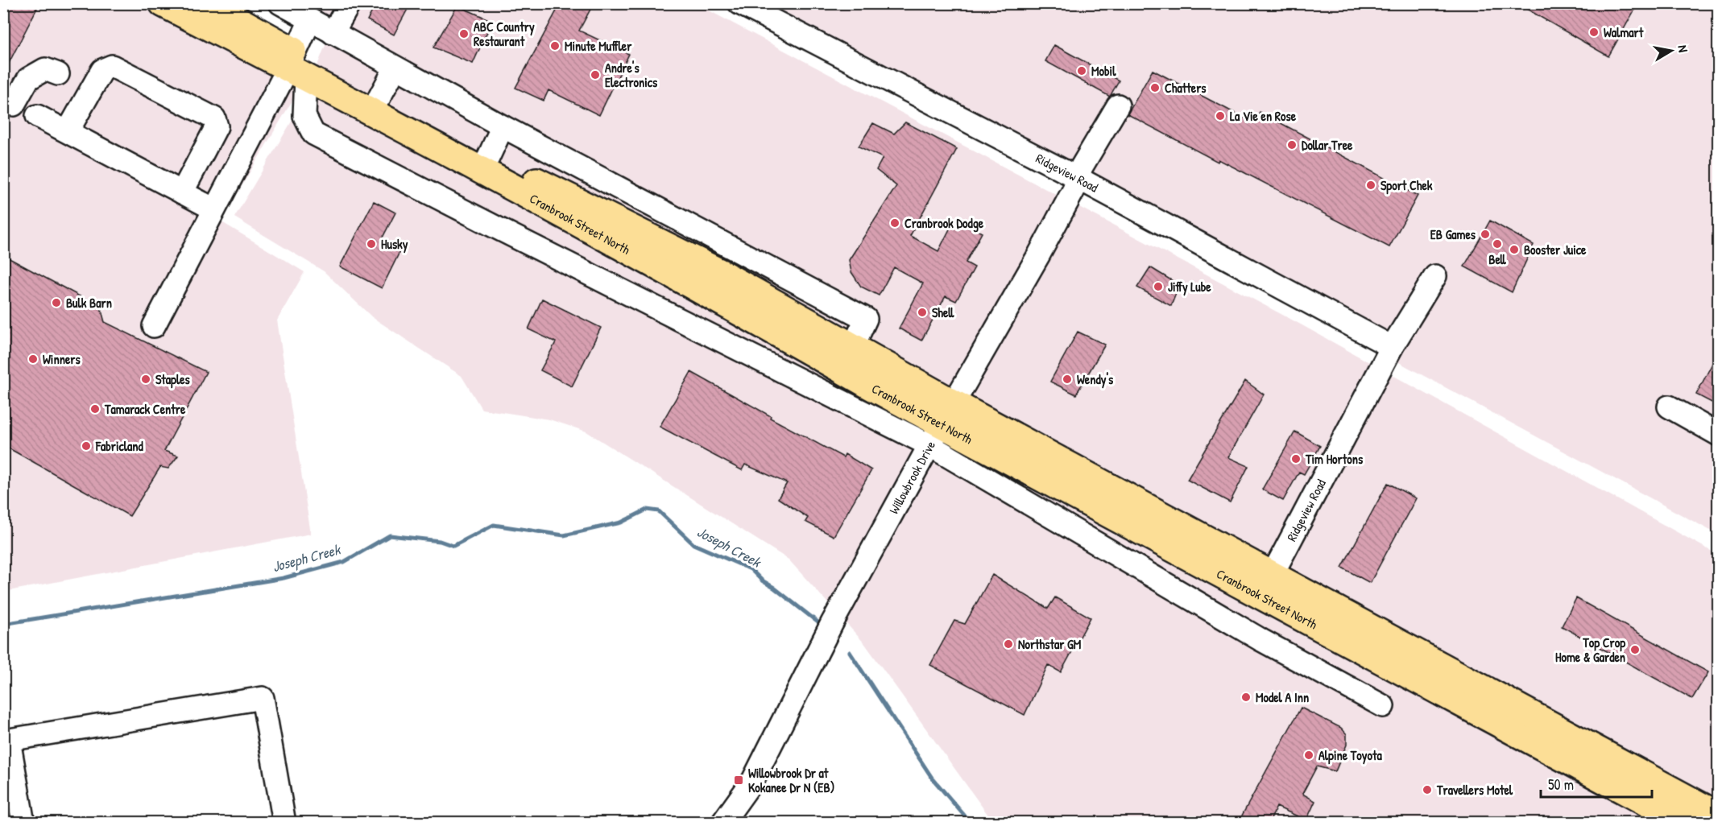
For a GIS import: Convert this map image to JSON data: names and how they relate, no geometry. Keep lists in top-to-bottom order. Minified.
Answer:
{"streets":{"highway":["Cranbrook Street North"],"street":["Ridgeview Road","Willowbrook Drive"]},"crossings":[["Ridgeview Road","Cranbrook Street North"],["Ridgeview Road","Willowbrook Drive"],["Cranbrook Street North","Willowbrook Drive"]],"water":["Joseph Creek"],"places":{"other":["Walmart","ABC Country Restaurant","Minute Muffler","Mobil","Andre's Electronics","Chatters","La Vie en Rose","Dollar Tree","Sport Chek","Cranbrook Dodge","EB Games","Husky","Bell","Booster Juice","Jiffy Lube","Bulk Barn","Shell","Winners","Staples","Wendy's","Tamarack Centre","Fabricland","Tim Hortons","Northstar GM","Top Crop Home & Garden","Model A Inn","Alpine Toyota","Travellers Motel"],"transit":["Willowbrook Dr at Kokanee Dr N (EB)"]},"scale_bar":"50 m","north":"right"}
